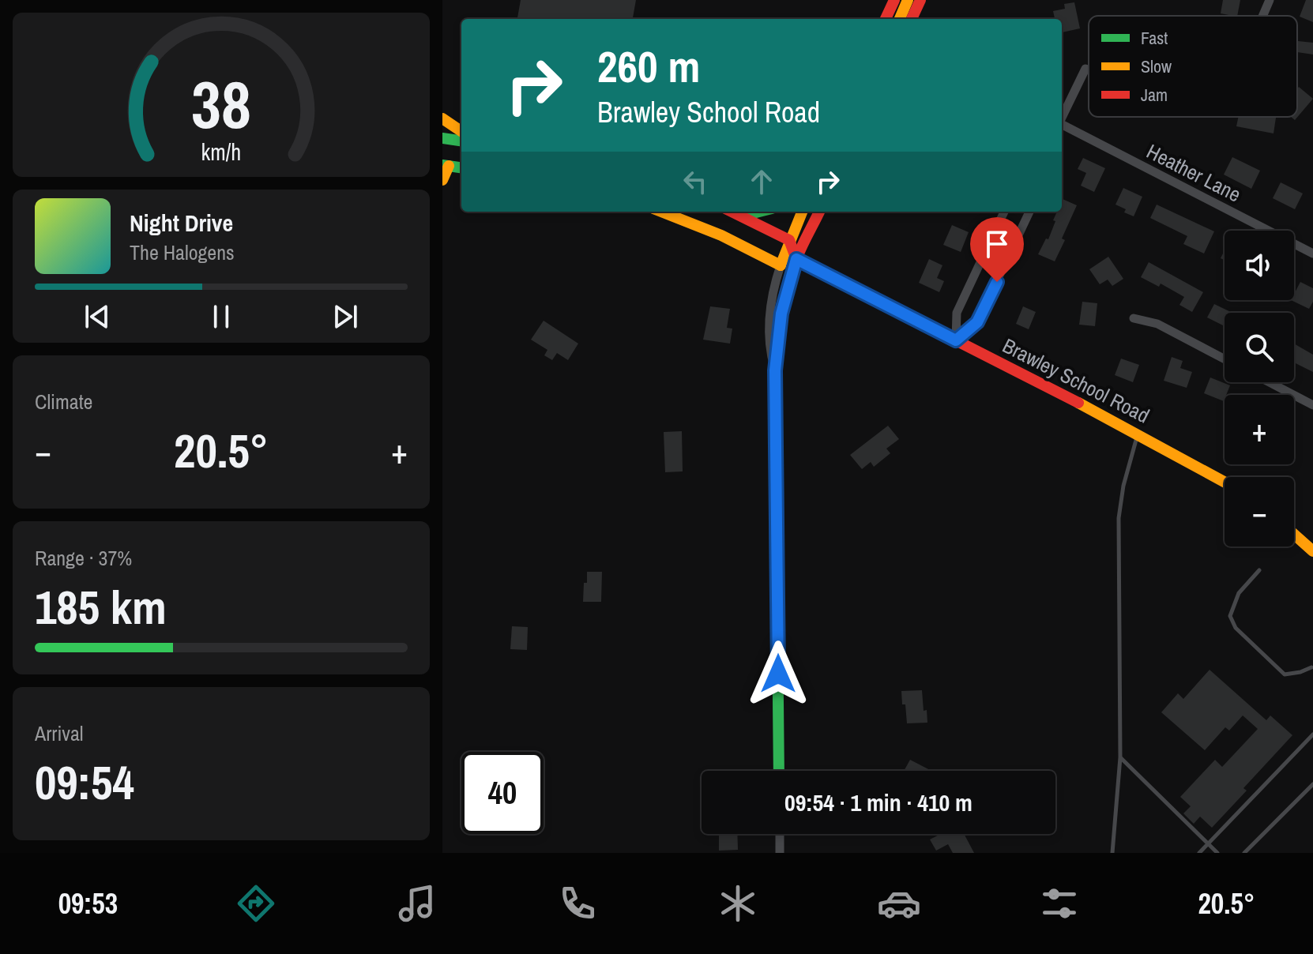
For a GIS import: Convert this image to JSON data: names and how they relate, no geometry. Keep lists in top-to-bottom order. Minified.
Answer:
{"streets":{"main road":["Brawley School Road"],"street":["Heather Lane"]},"legend":["Fast","Slow","Jam"],"page":{"turn":["260 m","Brawley School Road"],"song":["Night Drive","The Halogens"],"map_buttons":["+","−"],"tile":["Climate",["Range · 37%","185 km"],["Arrival","09:54"]],"heat":["−","20.5°","+"],"limit":"40","trip":"09:54 · 1 min · 410 m","tabs":["09:53","20.5°"],"gauge":["38","km/h"]}}
